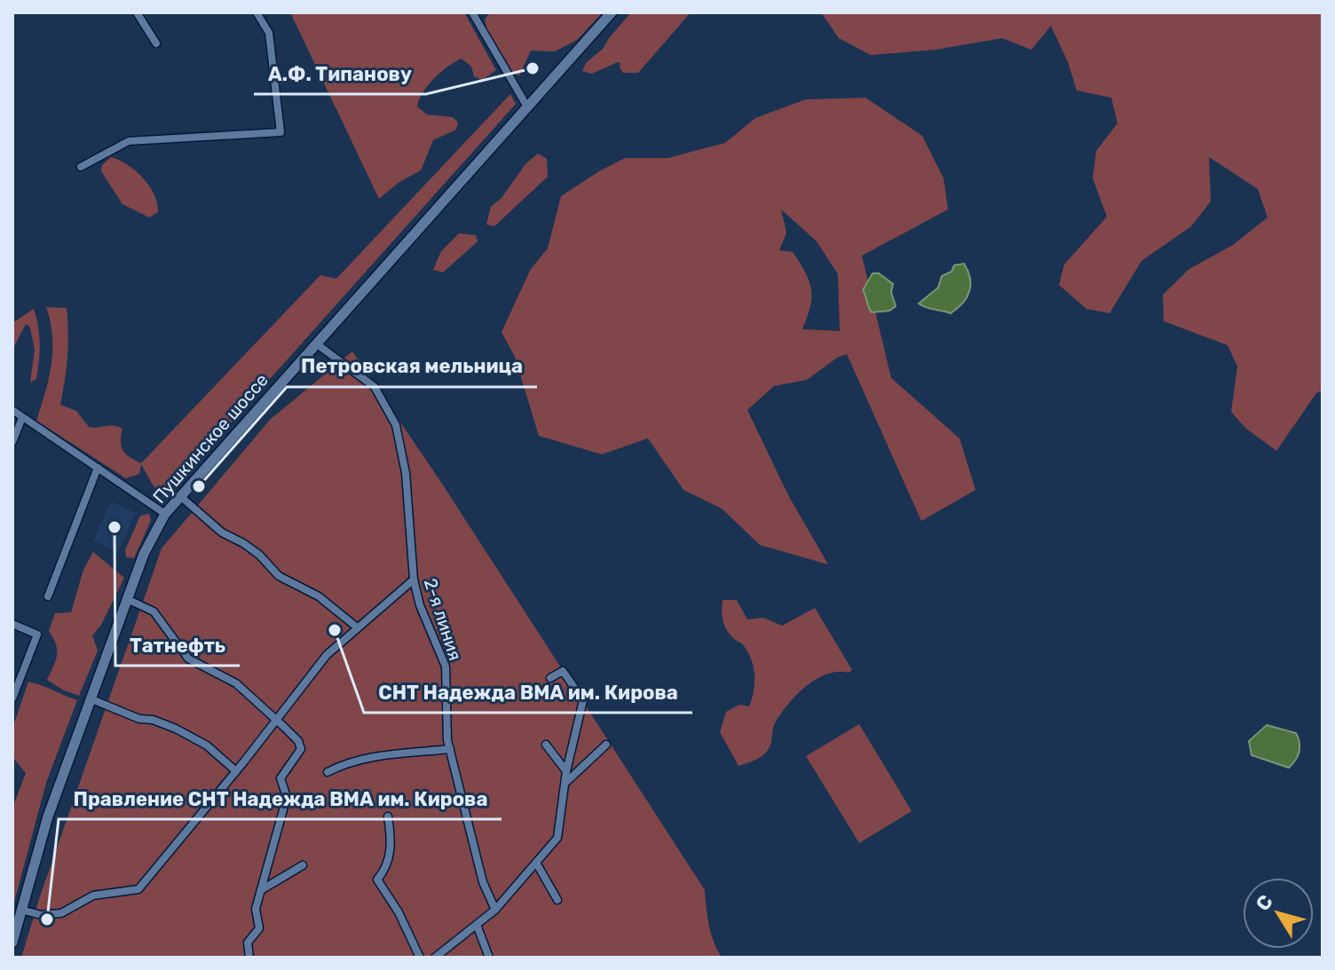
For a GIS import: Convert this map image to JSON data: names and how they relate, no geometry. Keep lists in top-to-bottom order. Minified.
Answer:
{"streets":{"main road":["Пушкинское шоссе"],"street":["2-я линия"]},"crossings":[["Пушкинское шоссе","2-я линия"]],"places":["А.Ф. Типанову","Петровская мельница","Татнефть","СНТ Надежда ВМА им. Кирова","Правление СНТ Надежда ВМА им. Кирова"],"north":"top left"}
